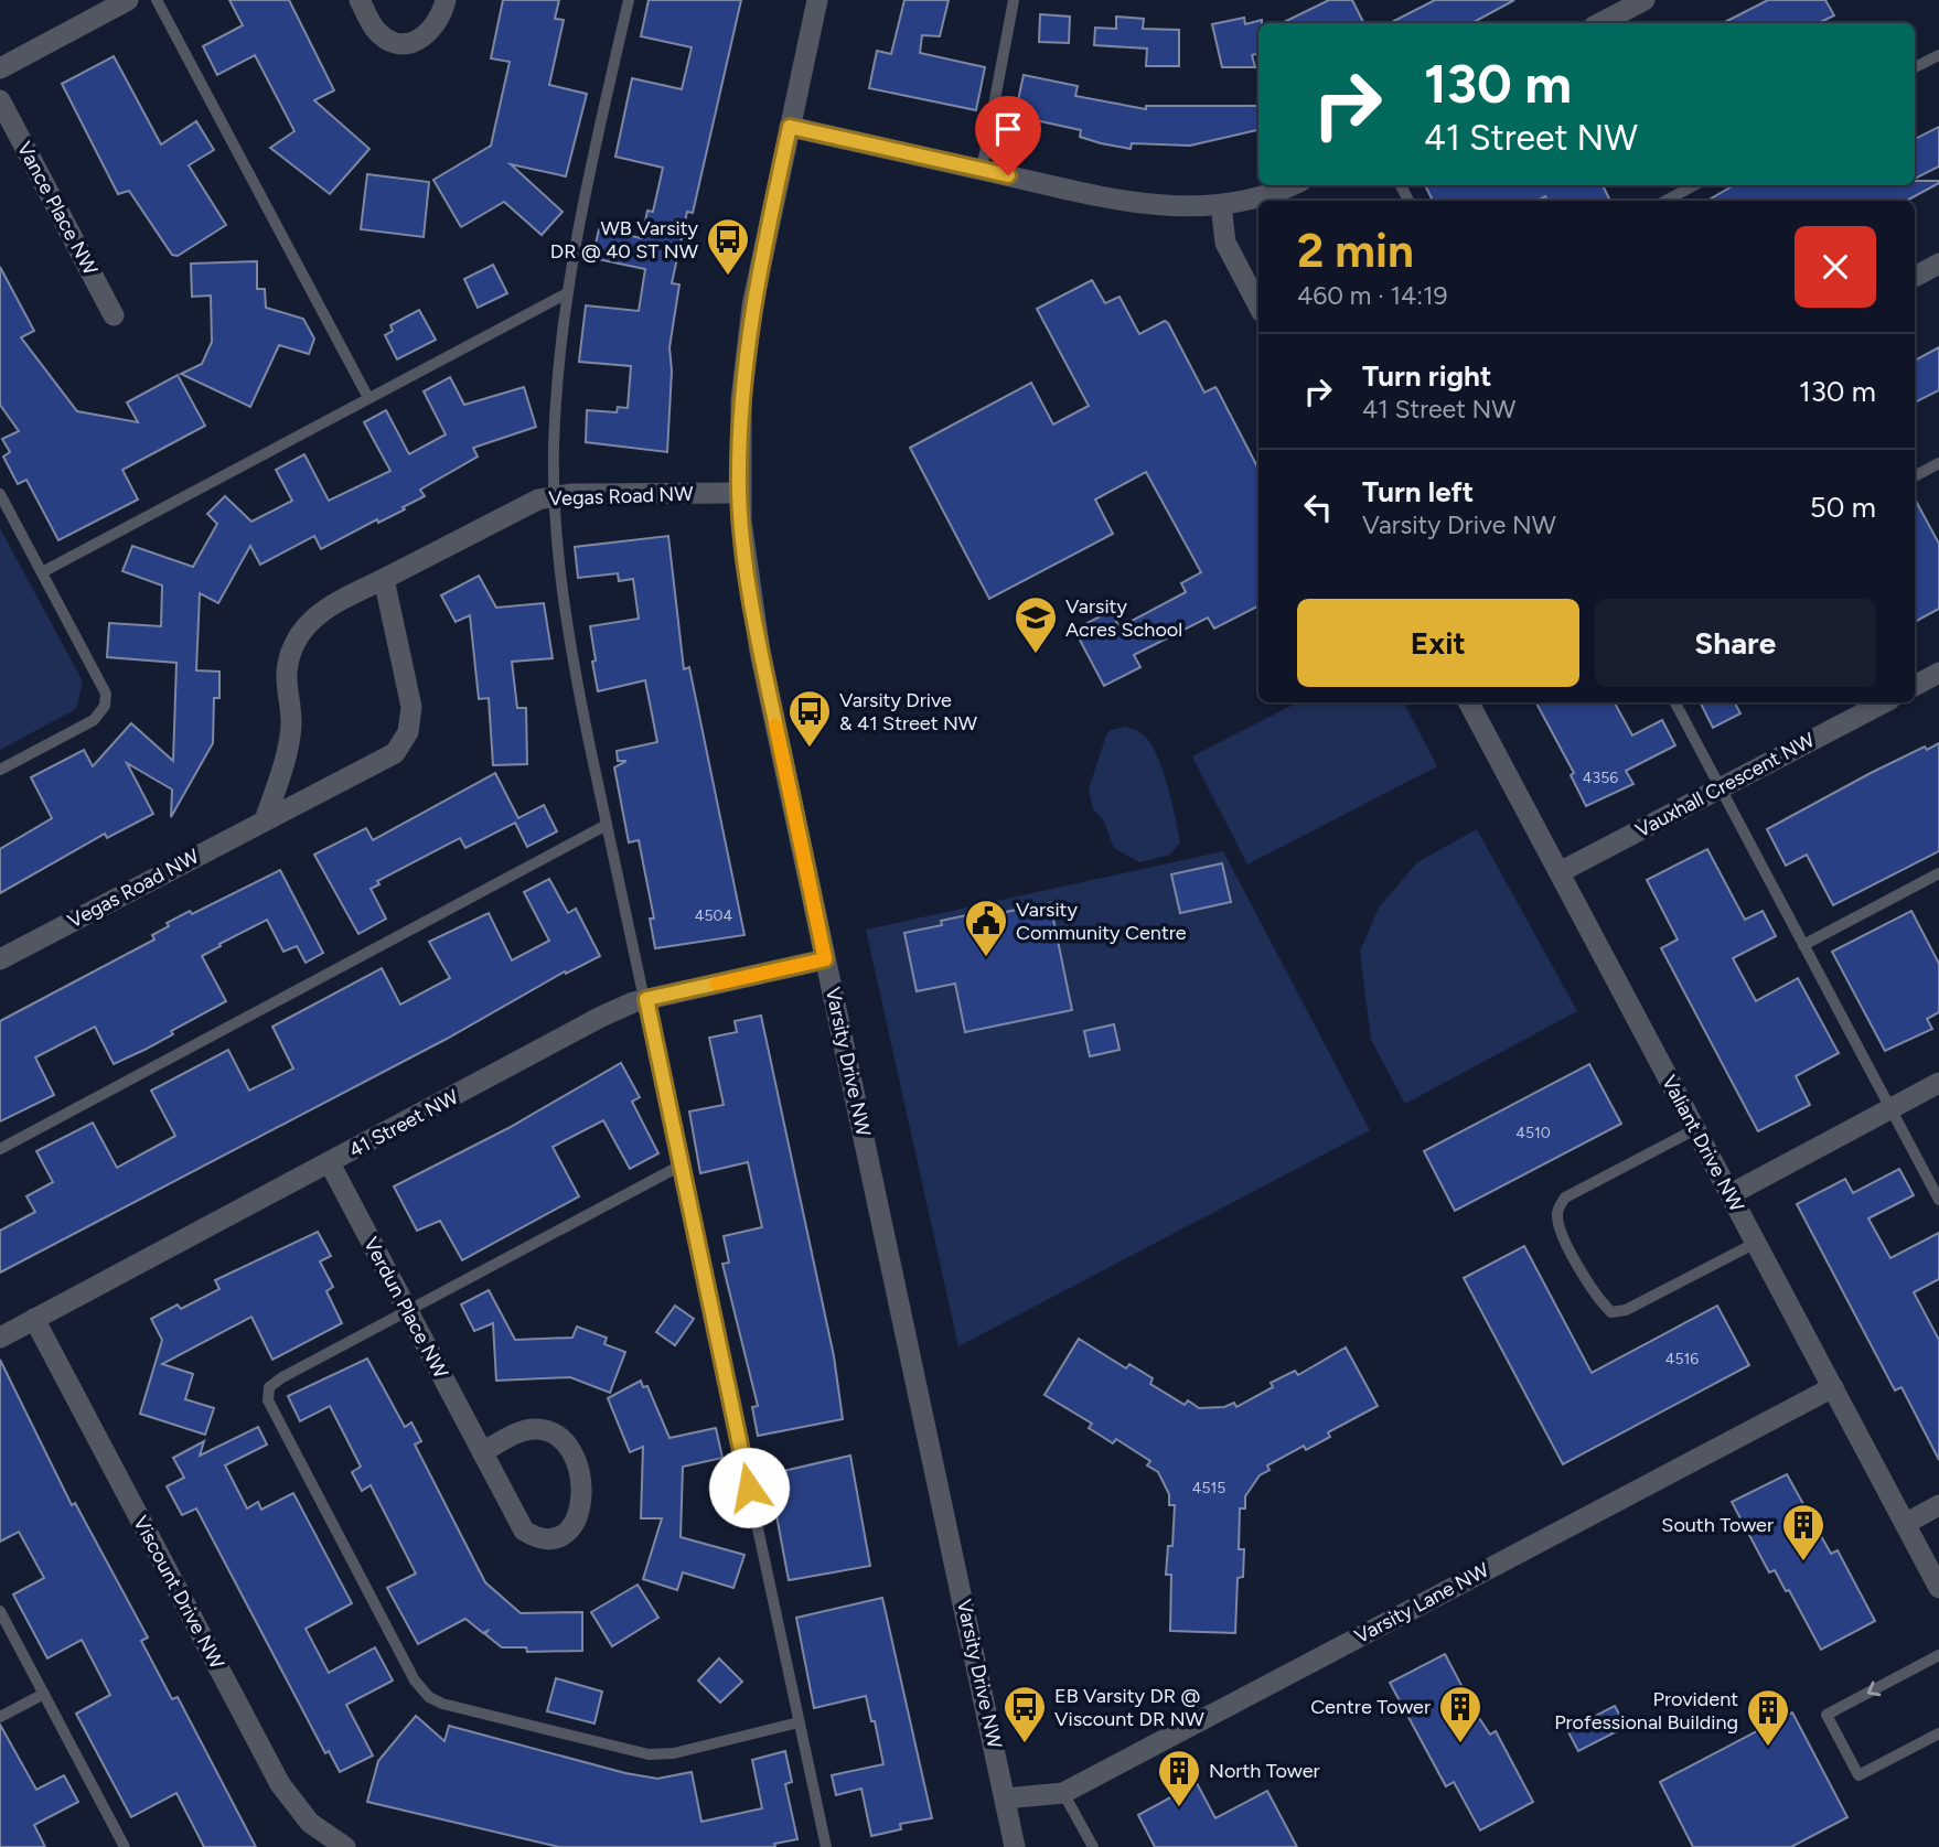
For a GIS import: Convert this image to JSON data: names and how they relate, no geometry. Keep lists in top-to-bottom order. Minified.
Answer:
{"streets":{"street":["Vance Place NW","Vegas Road NW","Vauxhall Crescent NW","Varsity Drive NW","41 Street NW","Valiant Drive NW","Verdun Place NW","Viscount Drive NW","Varsity Lane NW"]},"crossings":[["Vegas Road NW","Varsity Drive NW"],["Vauxhall Crescent NW","Valiant Drive NW"],["Varsity Drive NW","41 Street NW"],["Varsity Drive NW","Varsity Lane NW"],["41 Street NW","Verdun Place NW"],["41 Street NW","Viscount Drive NW"],["Valiant Drive NW","Varsity Lane NW"]],"places":{"bus stop":["WB Varsity DR @ 40 ST NW","Varsity Drive & 41 Street NW","EB Varsity DR @ Viscount DR NW"],"school or university":["Varsity Acres School"],"public building":["Varsity Community Centre"],"building":["South Tower","Centre Tower","Provident Professional Building","North Tower"]},"house_numbers":["4356","4504","4510","4516","4515"],"page":{"turn":["130 m","41 Street NW"],"heading":["2 min","460 m · 14:19"],"list":[{"name":"Turn right","note":"41 Street NW","value":"130 m"},{"name":"Turn left","note":"Varsity Drive NW","value":"50 m"}],"buttons":["Exit","Share"]}}
